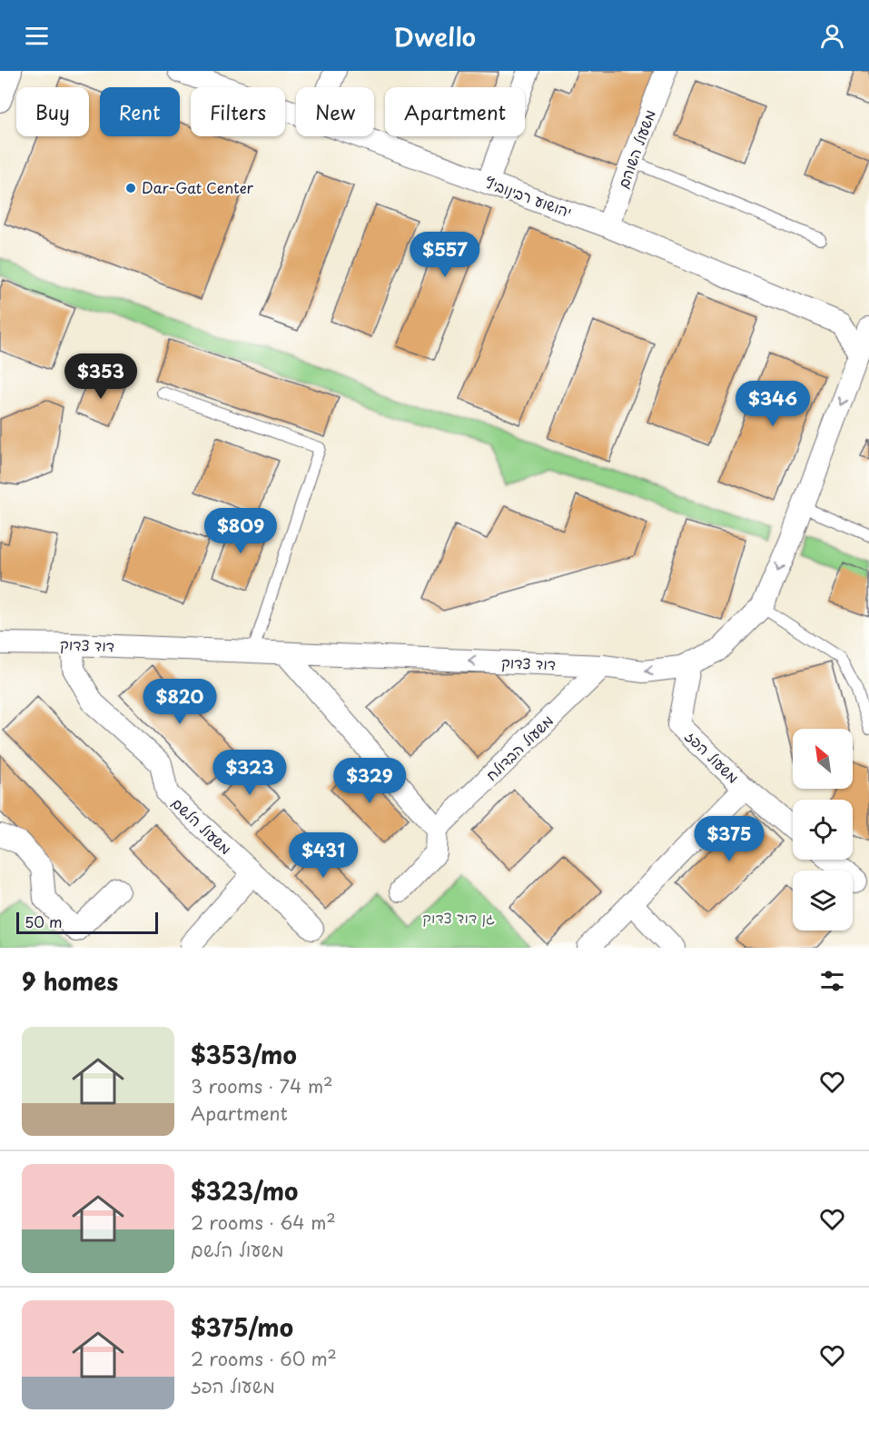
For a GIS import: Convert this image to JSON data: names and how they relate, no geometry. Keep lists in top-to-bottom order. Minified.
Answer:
{"streets":{"street":["משעול השוהם","יהושוע רבינוביץ","דוד צדוק","משעול הבדולח","משעול הפז","משעול הלשם"]},"crossings":[["משעול השוהם","יהושוע רבינוביץ"],["יהושוע רבינוביץ","דוד צדוק"],["דוד צדוק","משעול הבדולח"],["דוד צדוק","משעול הפז"],["דוד צדוק","משעול הלשם"]],"one_way":["דוד צדוק"],"parks":["גן דוד צדוק"],"places":["Dar-Gat Center"],"scale_bar":"50 m","north":"top left","page":{"header":"Dwello","chip":["Buy","Rent","Filters","New","Apartment"],"price":["$557","$353","$346","$809","$820","$323","$329","$375","$431"],"scale":"50 m","heading":"9 homes","list":[{"name":"$353/mo","note":"3 rooms · 74 m² · Apartment"},{"name":"$323/mo","note":"2 rooms · 64 m² · משעול הלשם"},{"name":"$375/mo","note":"2 rooms · 60 m² · משעול הפז"}]}}
